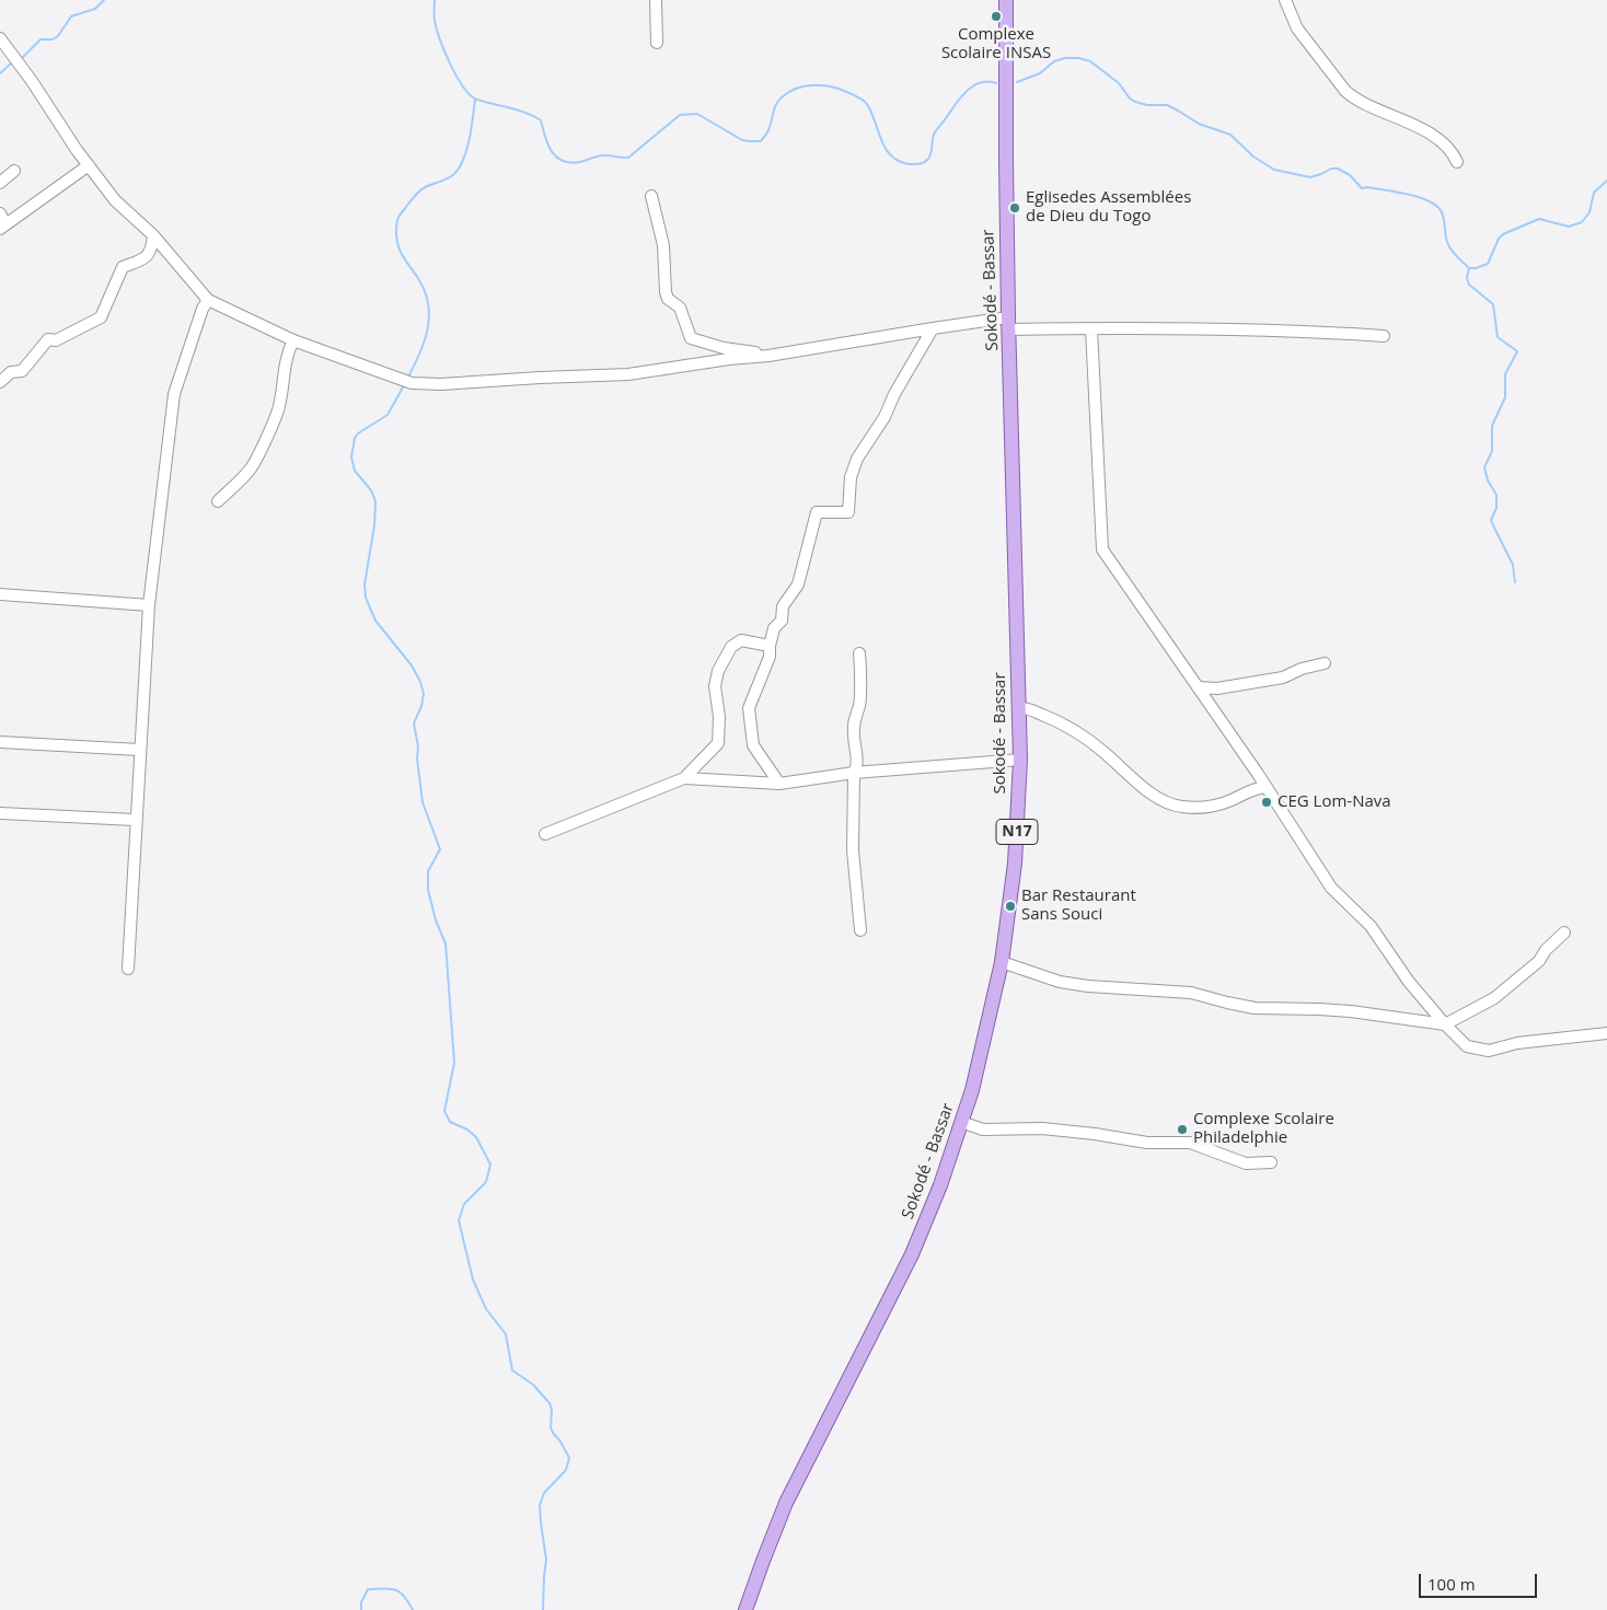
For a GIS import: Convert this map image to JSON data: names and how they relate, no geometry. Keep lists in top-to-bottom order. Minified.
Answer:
{"streets":{"main road":["Sokodé - Bassar","N17"]},"places":["Complexe Scolaire INSAS","Eglisedes Assemblées de Dieu du Togo","CEG Lom-Nava","Bar Restaurant Sans Souci","Complexe Scolaire Philadelphie"],"scale_bar":"100 m"}
